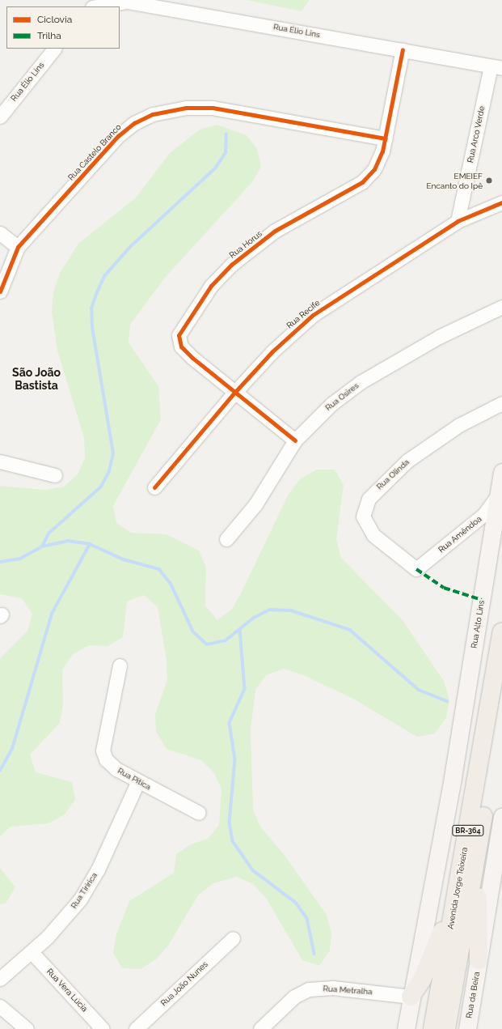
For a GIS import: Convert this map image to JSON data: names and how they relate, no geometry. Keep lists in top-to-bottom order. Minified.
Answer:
{"streets":{"highway":["BR-364","Avenida Jorge Teixeira"],"main road":["Rua Alto Lins","Rua da Beira"],"street":["Rua Élio Lins","Rua Arco Verde","Rua Castelo Branco","Rua Horus","Rua Recife","Rua Osires","Rua Olinda","Rua Amêndoa","Rua Pitica","Rua Tiririca","Rua João Nunes","Rua Vera Lúcia","Rua Metralha"]},"crossings":[["Rua Élio Lins","Rua Arco Verde"],["Rua Élio Lins","Rua Horus"],["Rua Arco Verde","Rua Recife"],["Rua Castelo Branco","Rua Horus"],["Rua Horus","Rua Recife"],["Rua Horus","Rua Osires"],["Rua Olinda","Rua Amêndoa"],["Rua Amêndoa","Rua Alto Lins"],["Rua Alto Lins","Rua Metralha"],["Rua Pitica","Rua Tiririca"],["Rua Tiririca","Rua Vera Lúcia"]],"districts":["São João Bastista"],"places":["EMEIEF Encanto do Ipê"],"legend":["Ciclovia","Trilha"]}
